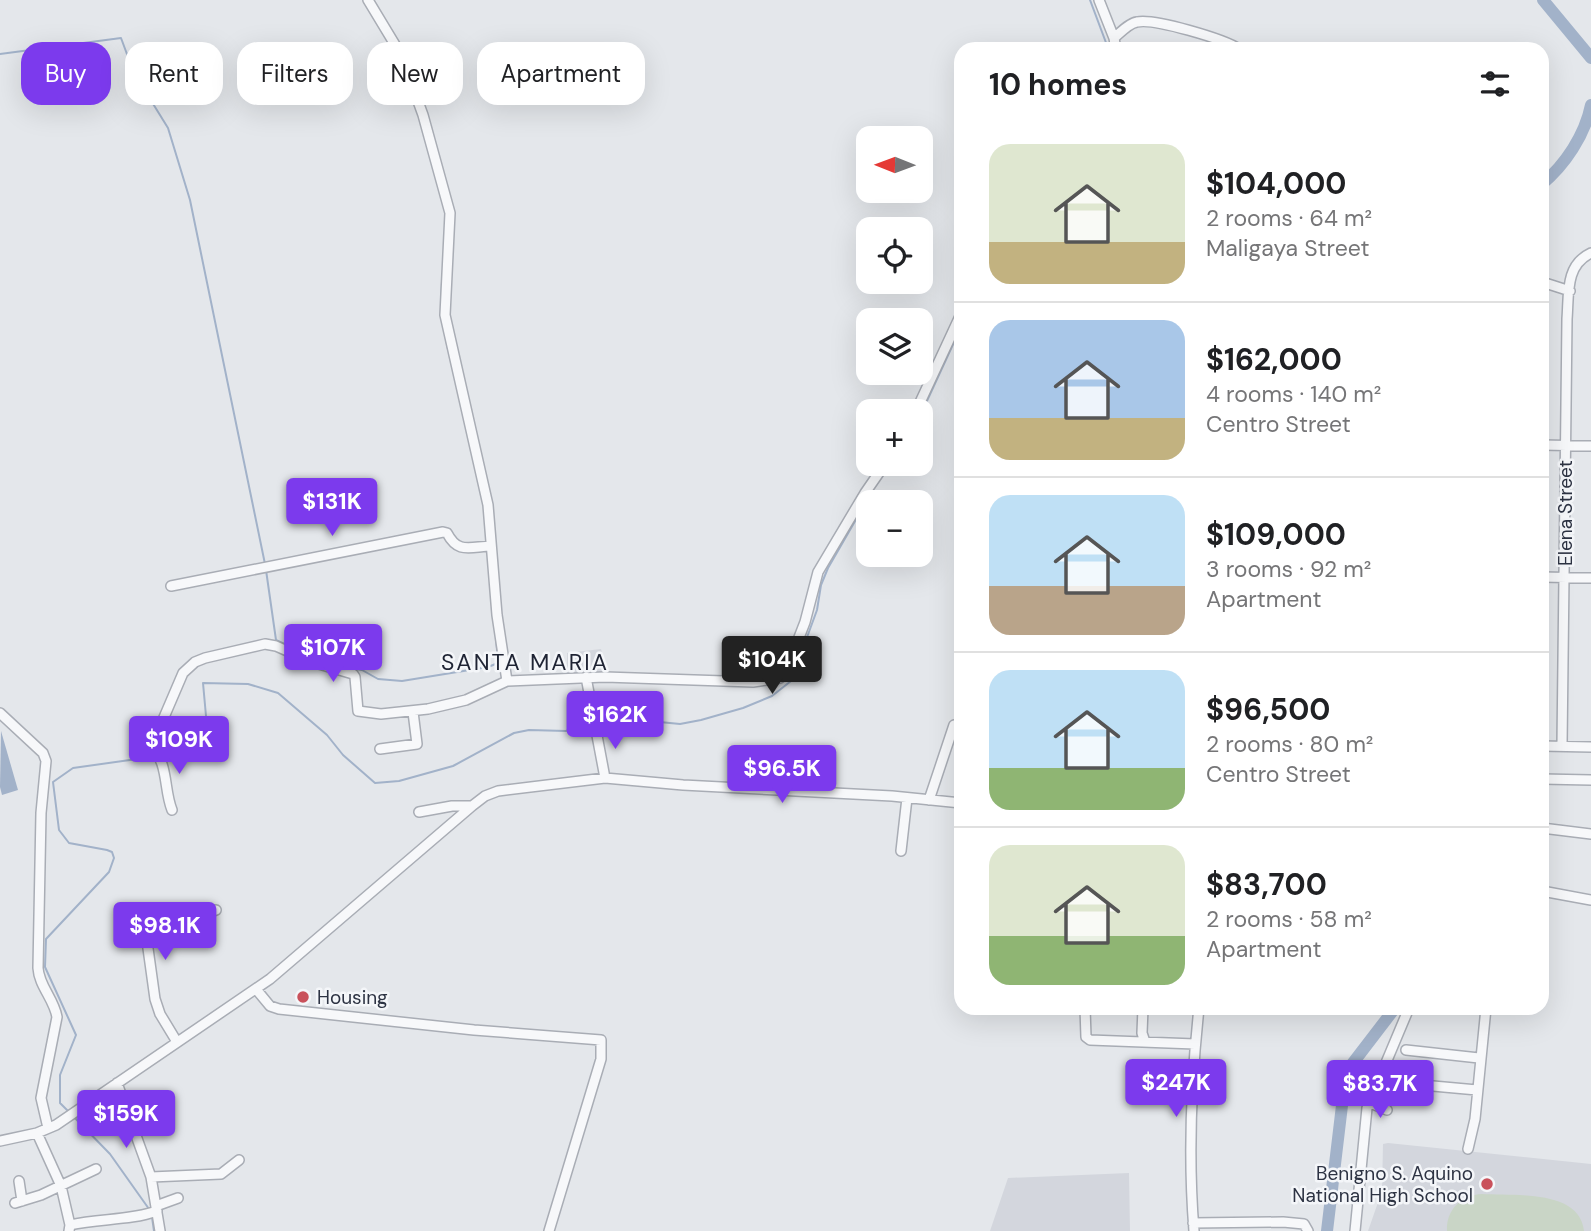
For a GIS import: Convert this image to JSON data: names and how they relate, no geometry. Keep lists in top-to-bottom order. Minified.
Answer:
{"streets":{"street":["Elena Street"]},"districts":["SANTA MARIA"],"places":["Housing","Benigno S. Aquino National High School"],"north":"left","page":{"chip":["Buy","Rent","Filters","New","Apartment"],"heading":"10 homes","map_buttons":["+","−"],"list":[{"name":"$104,000","note":"2 rooms · 64 m² · Maligaya Street"},{"name":"$162,000","note":"4 rooms · 140 m² · Centro Street"},{"name":"$109,000","note":"3 rooms · 92 m² · Apartment"},{"name":"$96,500","note":"2 rooms · 80 m² · Centro Street"},{"name":"$83,700","note":"2 rooms · 58 m² · Apartment"}],"price":["$131K","$107K","$104K","$162K","$109K","$96.5K","$98.1K","$247K","$83.7K","$159K"]}}
